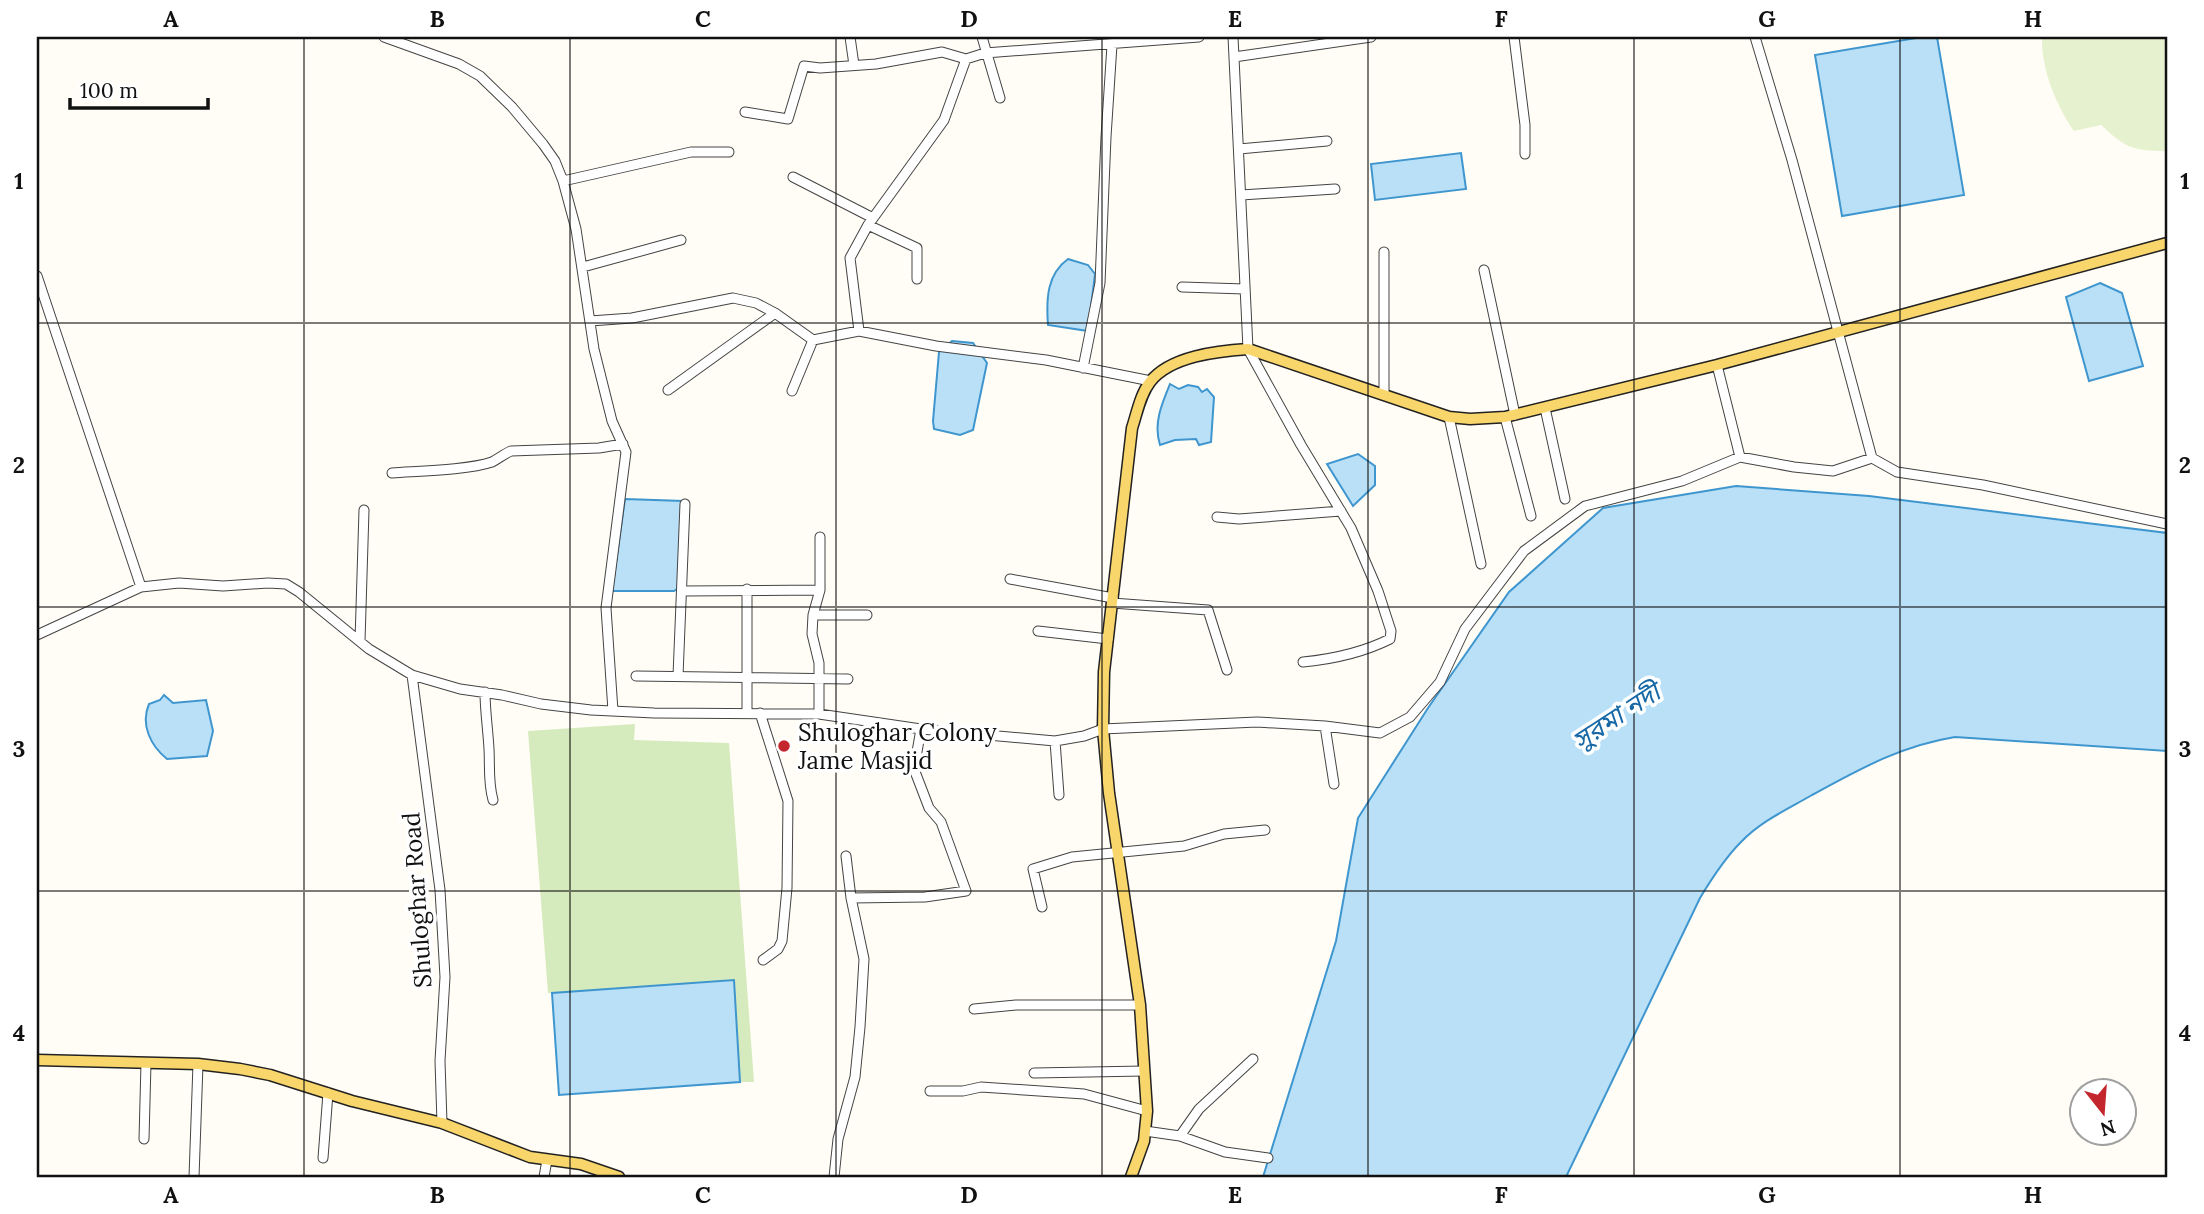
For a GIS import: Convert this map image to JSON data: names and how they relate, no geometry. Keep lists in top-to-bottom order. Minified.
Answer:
{"streets":{"street":["Shuloghar Road"]},"water":["সুরমা নদী"],"places":["Shuloghar Colony Jame Masjid"],"scale_bar":"100 m","north":"bottom","grid":{"columns":["A","B","C","D","E","F","G","H"],"rows":["1","2","3","4"]}}
